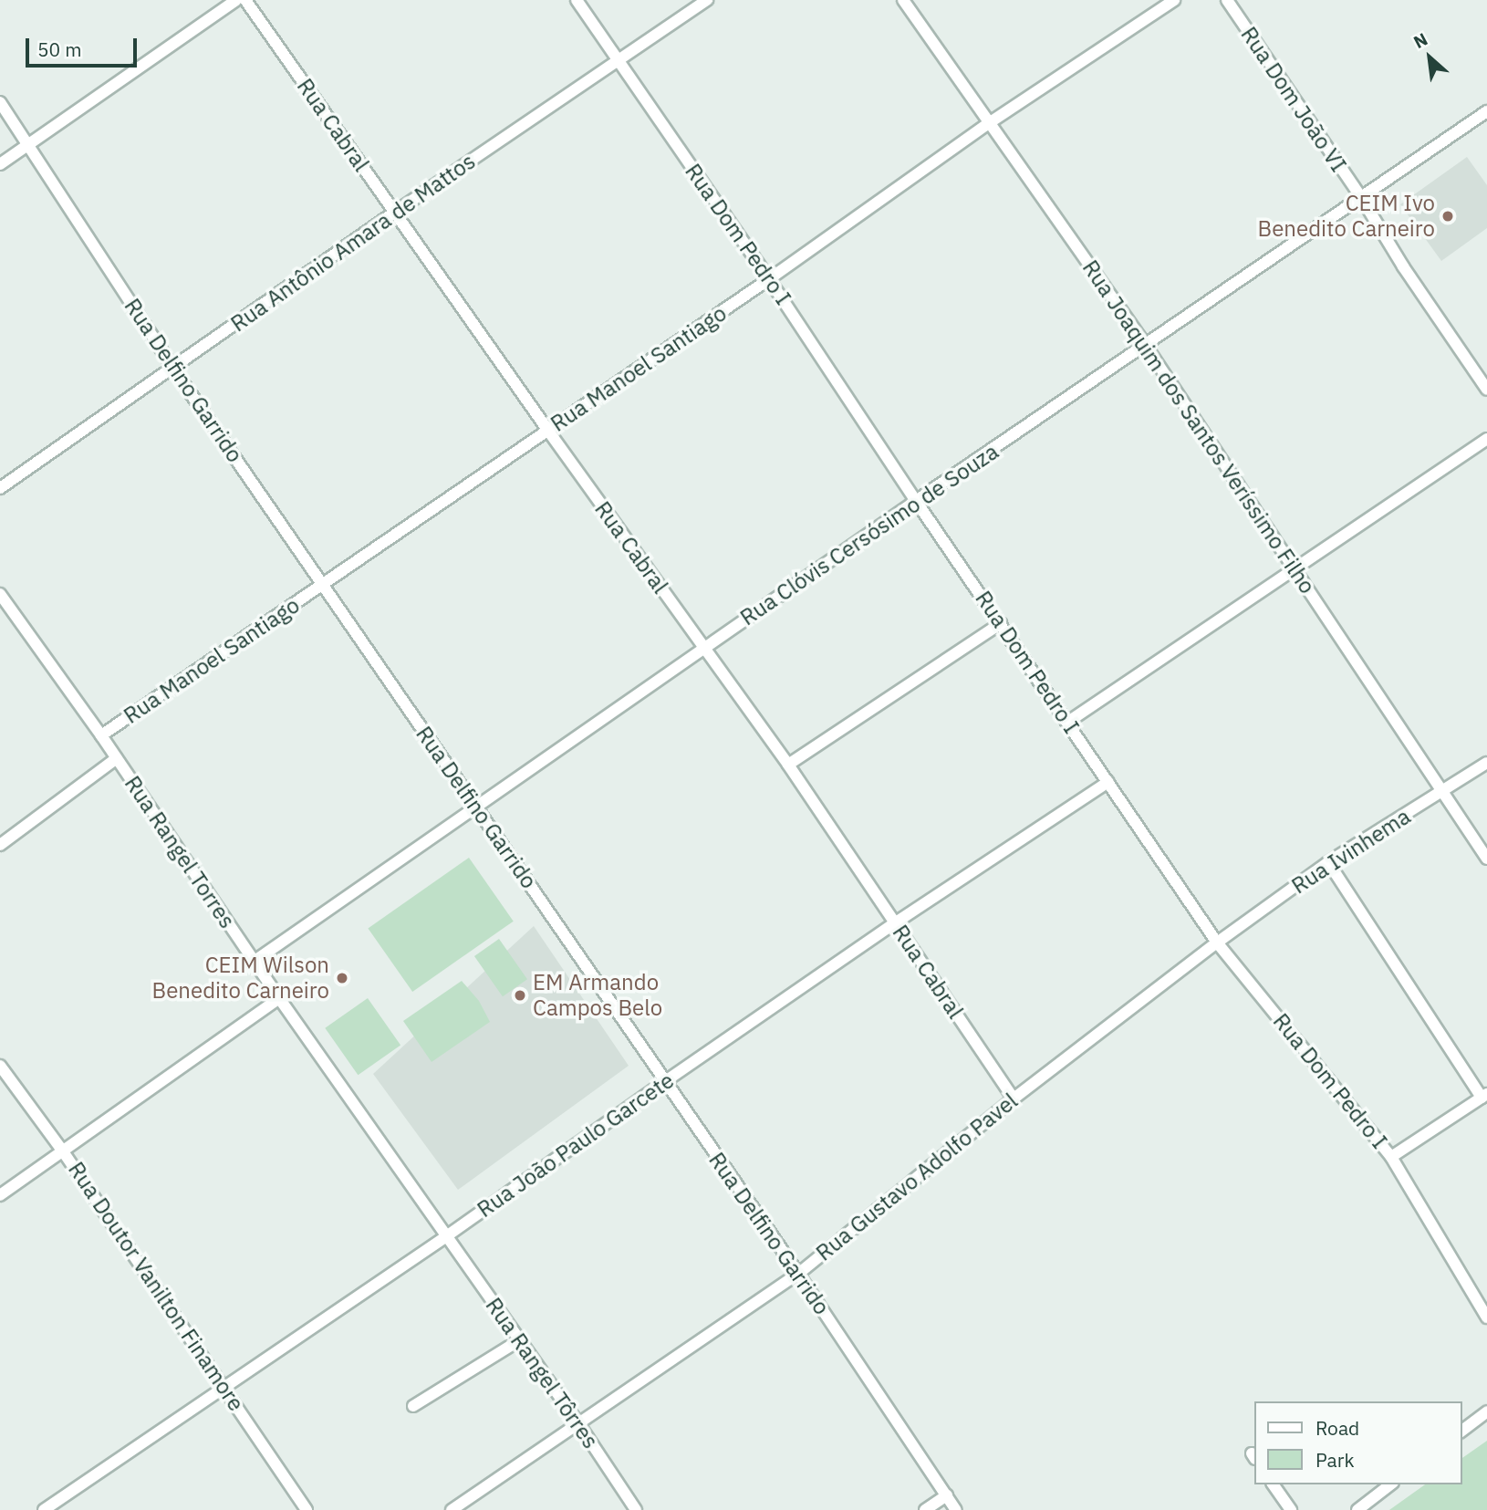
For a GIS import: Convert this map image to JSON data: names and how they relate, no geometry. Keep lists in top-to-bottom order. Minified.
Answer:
{"streets":{"street":["Rua Dom João VI","Rua Cabral","Rua Dom Pedro I","Rua Antônio Amara de Mattos","Rua Manoel Santiago","Rua Delfino Garrido","Rua Joaquim dos Santos Veríssimo Filho","Rua Clóvis Cersósimo de Souza","Rua Ivinhema","Rua Rangel Torres","Rua João Paulo Garcete","Rua Gustavo Adolfo Pavel","Rua Doutor Vanilton Finamore","Rua Rangel Tôrres"]},"crossings":[["Rua Dom João VI","Rua Clóvis Cersósimo de Souza"],["Rua Cabral","Rua Antônio Amara de Mattos"],["Rua Cabral","Rua Manoel Santiago"],["Rua Cabral","Rua Clóvis Cersósimo de Souza"],["Rua Cabral","Rua João Paulo Garcete"],["Rua Cabral","Rua Gustavo Adolfo Pavel"],["Rua Dom Pedro I","Rua Antônio Amara de Mattos"],["Rua Dom Pedro I","Rua Manoel Santiago"],["Rua Dom Pedro I","Rua Clóvis Cersósimo de Souza"],["Rua Dom Pedro I","Rua Ivinhema"],["Rua Dom Pedro I","Rua João Paulo Garcete"],["Rua Dom Pedro I","Rua Gustavo Adolfo Pavel"],["Rua Antônio Amara de Mattos","Rua Delfino Garrido"],["Rua Manoel Santiago","Rua Delfino Garrido"],["Rua Manoel Santiago","Rua Joaquim dos Santos Veríssimo Filho"],["Rua Manoel Santiago","Rua Rangel Torres"],["Rua Delfino Garrido","Rua Clóvis Cersósimo de Souza"],["Rua Delfino Garrido","Rua João Paulo Garcete"],["Rua Delfino Garrido","Rua Gustavo Adolfo Pavel"],["Rua Joaquim dos Santos Veríssimo Filho","Rua Clóvis Cersósimo de Souza"],["Rua Joaquim dos Santos Veríssimo Filho","Rua Ivinhema"],["Rua Clóvis Cersósimo de Souza","Rua Rangel Torres"],["Rua Ivinhema","Rua Gustavo Adolfo Pavel"],["Rua Rangel Torres","Rua João Paulo Garcete"],["Rua Rangel Torres","Rua Rangel Tôrres"],["Rua João Paulo Garcete","Rua Doutor Vanilton Finamore"],["Rua João Paulo Garcete","Rua Rangel Tôrres"],["Rua Gustavo Adolfo Pavel","Rua Rangel Tôrres"]],"places":["CEIM Ivo Benedito Carneiro","CEIM Wilson Benedito Carneiro","EM Armando Campos Belo"],"legend":["Road","Park"],"scale_bar":"50 m","north":"top left"}
